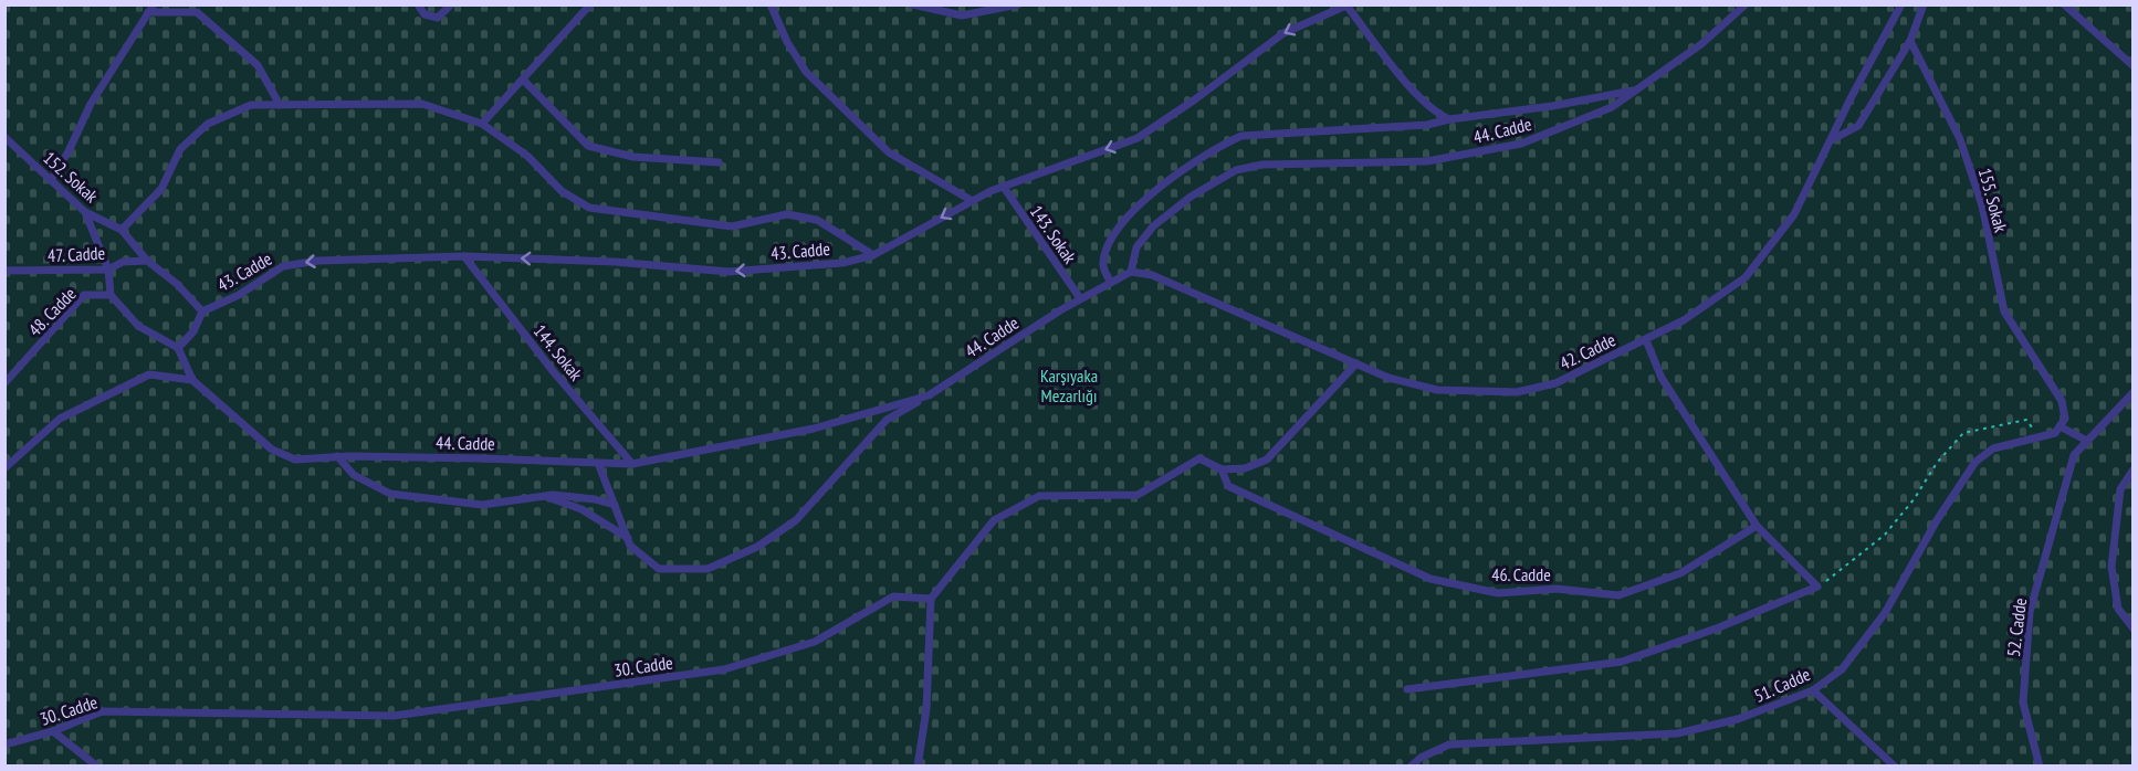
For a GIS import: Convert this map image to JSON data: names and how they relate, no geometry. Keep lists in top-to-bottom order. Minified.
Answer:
{"streets":{"lane":["44. Cadde","152. Sokak","155. Sokak","143. Sokak","43. Cadde","47. Cadde","48. Cadde","42. Cadde","144. Sokak","46. Cadde","52. Cadde","30. Cadde","51. Cadde"]},"crossings":[["44. Cadde","143. Sokak"],["44. Cadde","42. Cadde"],["44. Cadde","144. Sokak"],["152. Sokak","43. Cadde"],["152. Sokak","47. Cadde"],["155. Sokak","51. Cadde"],["143. Sokak","43. Cadde"],["43. Cadde","47. Cadde"],["43. Cadde","144. Sokak"]],"one_way":["43. Cadde"],"parks":["Karşıyaka Mezarlığı"]}
